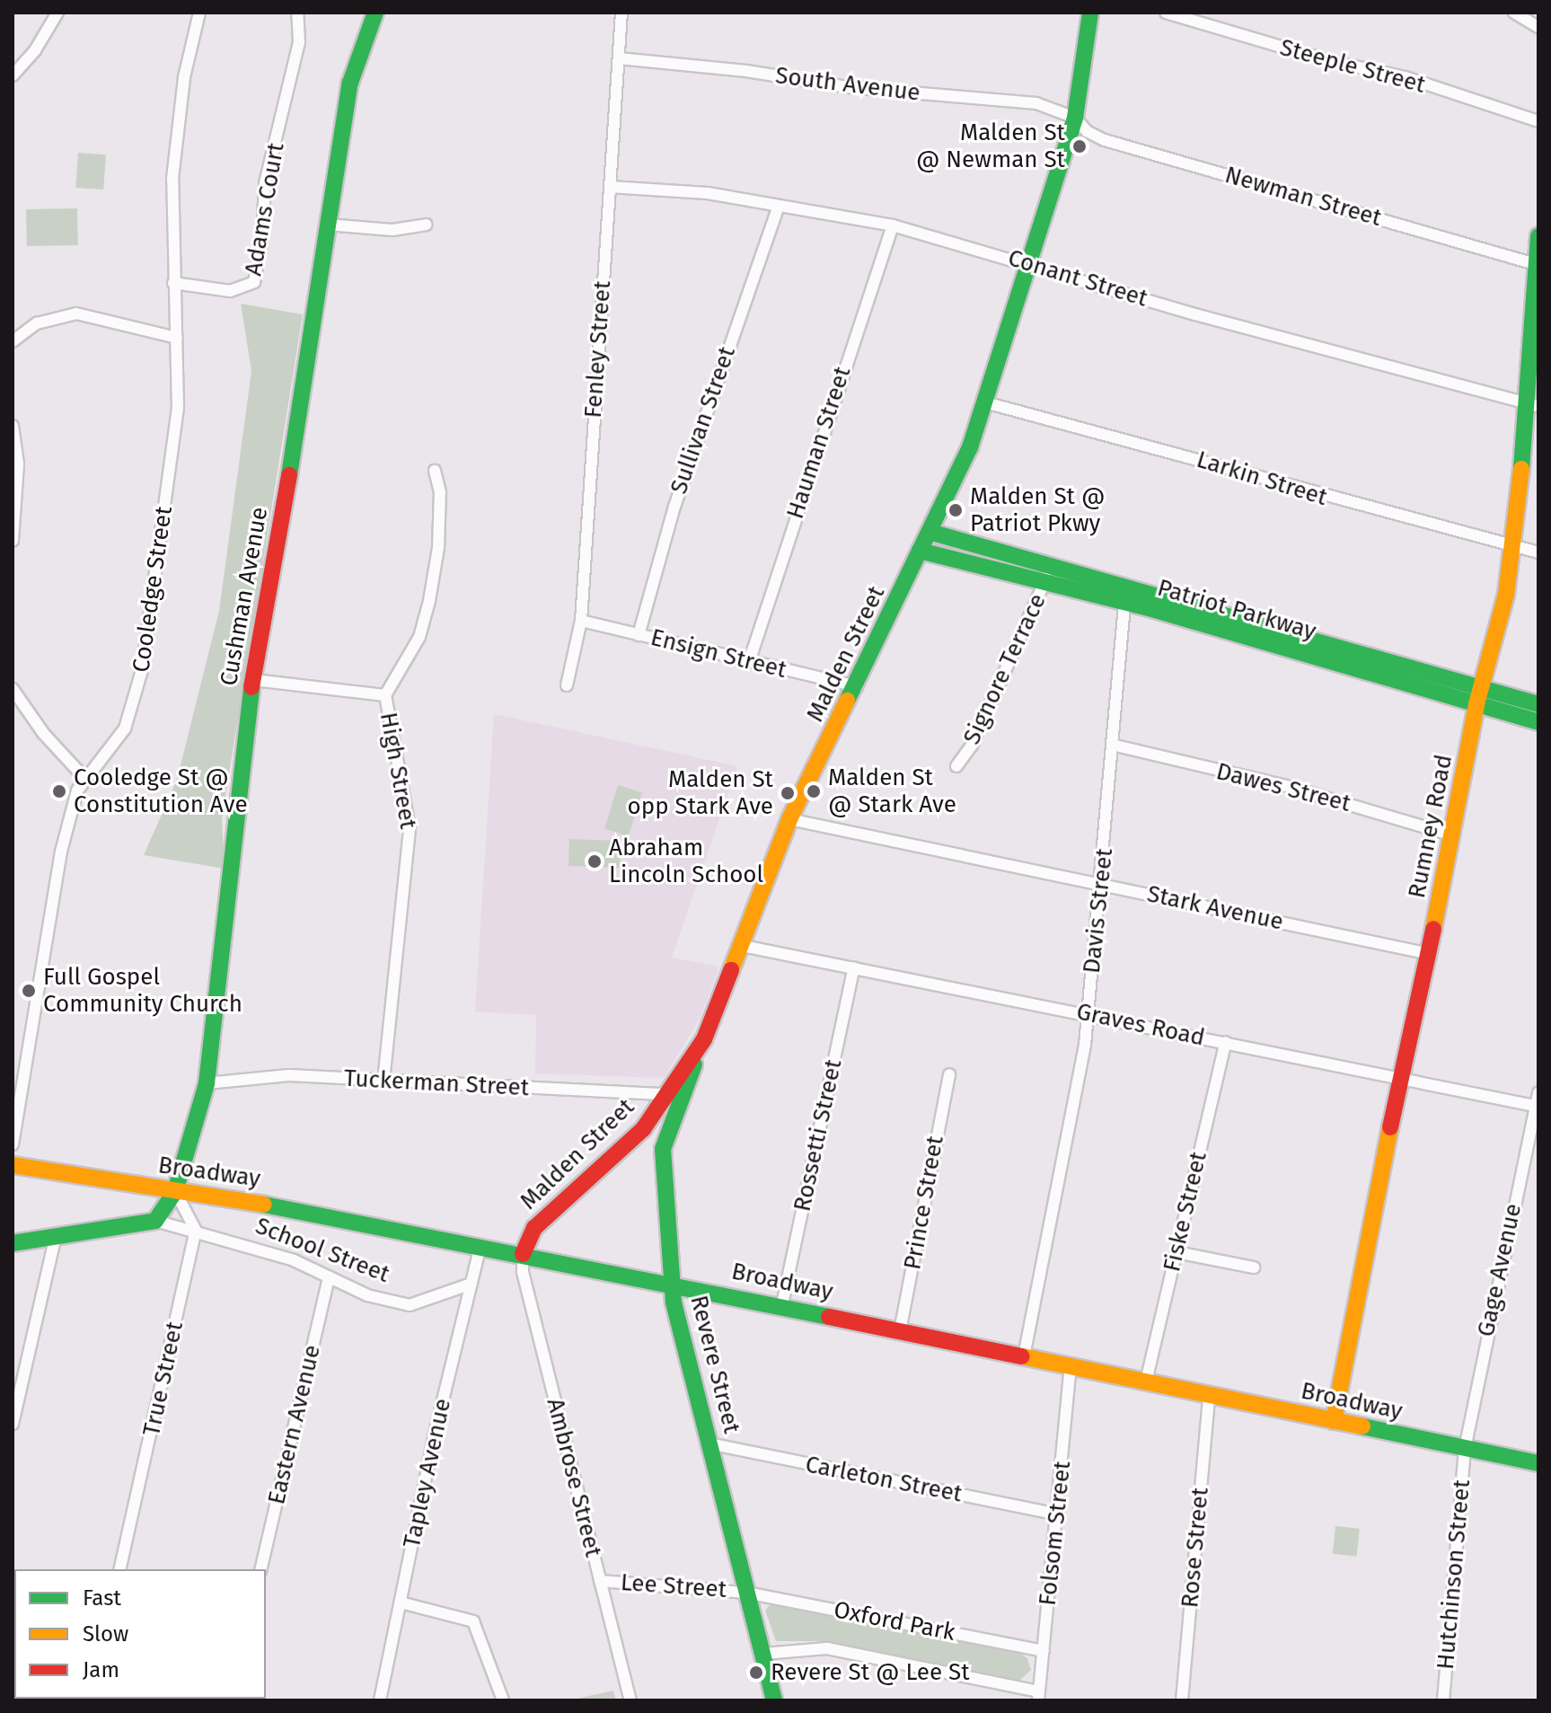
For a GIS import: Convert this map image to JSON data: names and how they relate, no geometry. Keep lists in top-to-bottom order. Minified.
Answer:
{"streets":{"street":["Steeple Street","South Avenue","Newman Street","Adams Court","Conant Street","Fenley Street","Sullivan Street","Hauman Street","Larkin Street","Cooledge Street","Cushman Avenue","Patriot Parkway","Ensign Street","Malden Street","Signore Terrace","High Street","Dawes Street","Rumney Road","Stark Avenue","Davis Street","Graves Road","Tuckerman Street","Rossetti Street","Broadway","Prince Street","Fiske Street","School Street","Gage Avenue","Revere Street","True Street","Eastern Avenue","Tapley Avenue","Ambrose Street","Carleton Street","Folsom Street","Rose Street","Hutchinson Street","Lee Street","Oxford Park"]},"crossings":[["South Avenue","Newman Street"],["South Avenue","Fenley Street"],["South Avenue","Malden Street"],["Newman Street","Malden Street"],["Newman Street","Rumney Road"],["Adams Court","Cooledge Street"],["Conant Street","Fenley Street"],["Conant Street","Sullivan Street"],["Conant Street","Hauman Street"],["Conant Street","Malden Street"],["Conant Street","Rumney Road"],["Fenley Street","Ensign Street"],["Sullivan Street","Ensign Street"],["Hauman Street","Ensign Street"],["Larkin Street","Malden Street"],["Larkin Street","Rumney Road"],["Cushman Avenue","Tuckerman Street"],["Cushman Avenue","Broadway"],["Patriot Parkway","Malden Street"],["Patriot Parkway","Signore Terrace"],["Patriot Parkway","Rumney Road"],["Patriot Parkway","Davis Street"],["Ensign Street","Malden Street"],["Malden Street","Stark Avenue"],["Malden Street","Graves Road"],["Malden Street","Tuckerman Street"],["Malden Street","Broadway"],["Malden Street","Revere Street"],["Malden Street","Ambrose Street"],["High Street","Tuckerman Street"],["Dawes Street","Rumney Road"],["Dawes Street","Davis Street"],["Rumney Road","Stark Avenue"],["Rumney Road","Graves Road"],["Rumney Road","Broadway"],["Stark Avenue","Davis Street"],["Davis Street","Graves Road"],["Davis Street","Broadway"],["Graves Road","Rossetti Street"],["Graves Road","Fiske Street"],["Graves Road","Gage Avenue"],["Rossetti Street","Broadway"],["Broadway","Prince Street"],["Broadway","Fiske Street"],["Broadway","Gage Avenue"],["Broadway","Revere Street"],["Broadway","Tapley Avenue"],["Broadway","Ambrose Street"],["Broadway","Folsom Street"],["Broadway","Rose Street"],["Broadway","Hutchinson Street"],["School Street","True Street"],["School Street","Eastern Avenue"],["School Street","Tapley Avenue"],["Gage Avenue","Hutchinson Street"],["Revere Street","Carleton Street"],["Revere Street","Lee Street"],["Revere Street","Oxford Park"],["Ambrose Street","Lee Street"],["Carleton Street","Folsom Street"],["Folsom Street","Oxford Park"],["Lee Street","Oxford Park"]],"places":["Malden St @ Newman St","Malden St @ Patriot Pkwy","Cooledge St @ Constitution Ave","Malden St @ Stark Ave","Malden St opp Stark Ave","Abraham Lincoln School","Full Gospel Community Church","Revere St @ Lee St"],"legend":["Fast","Slow","Jam"]}
